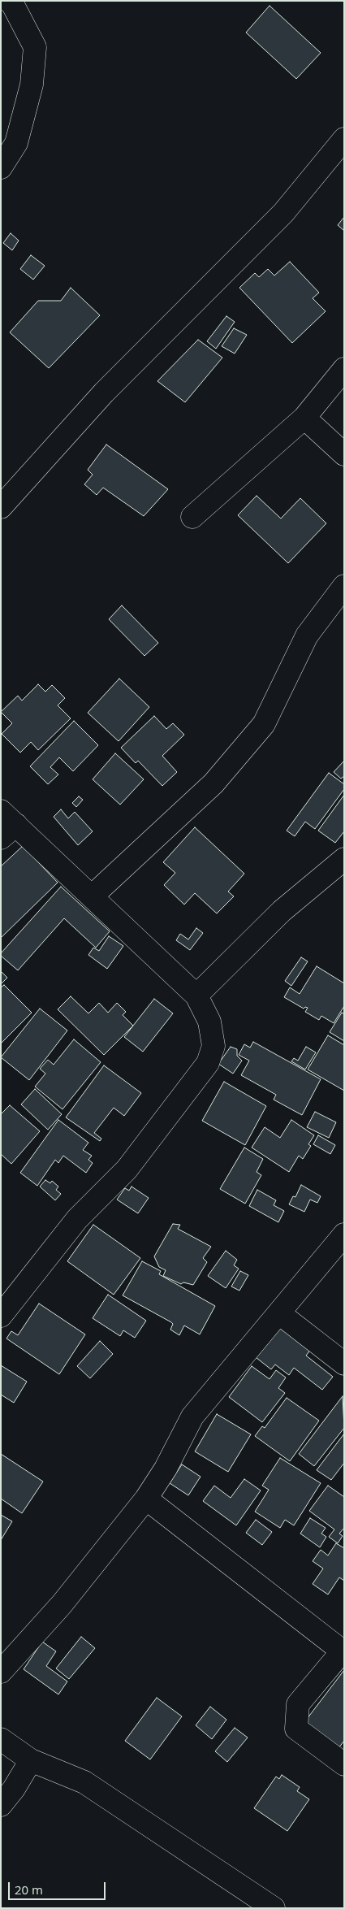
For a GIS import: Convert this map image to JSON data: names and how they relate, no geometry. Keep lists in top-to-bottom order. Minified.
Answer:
{"scale_bar":"20 m"}
